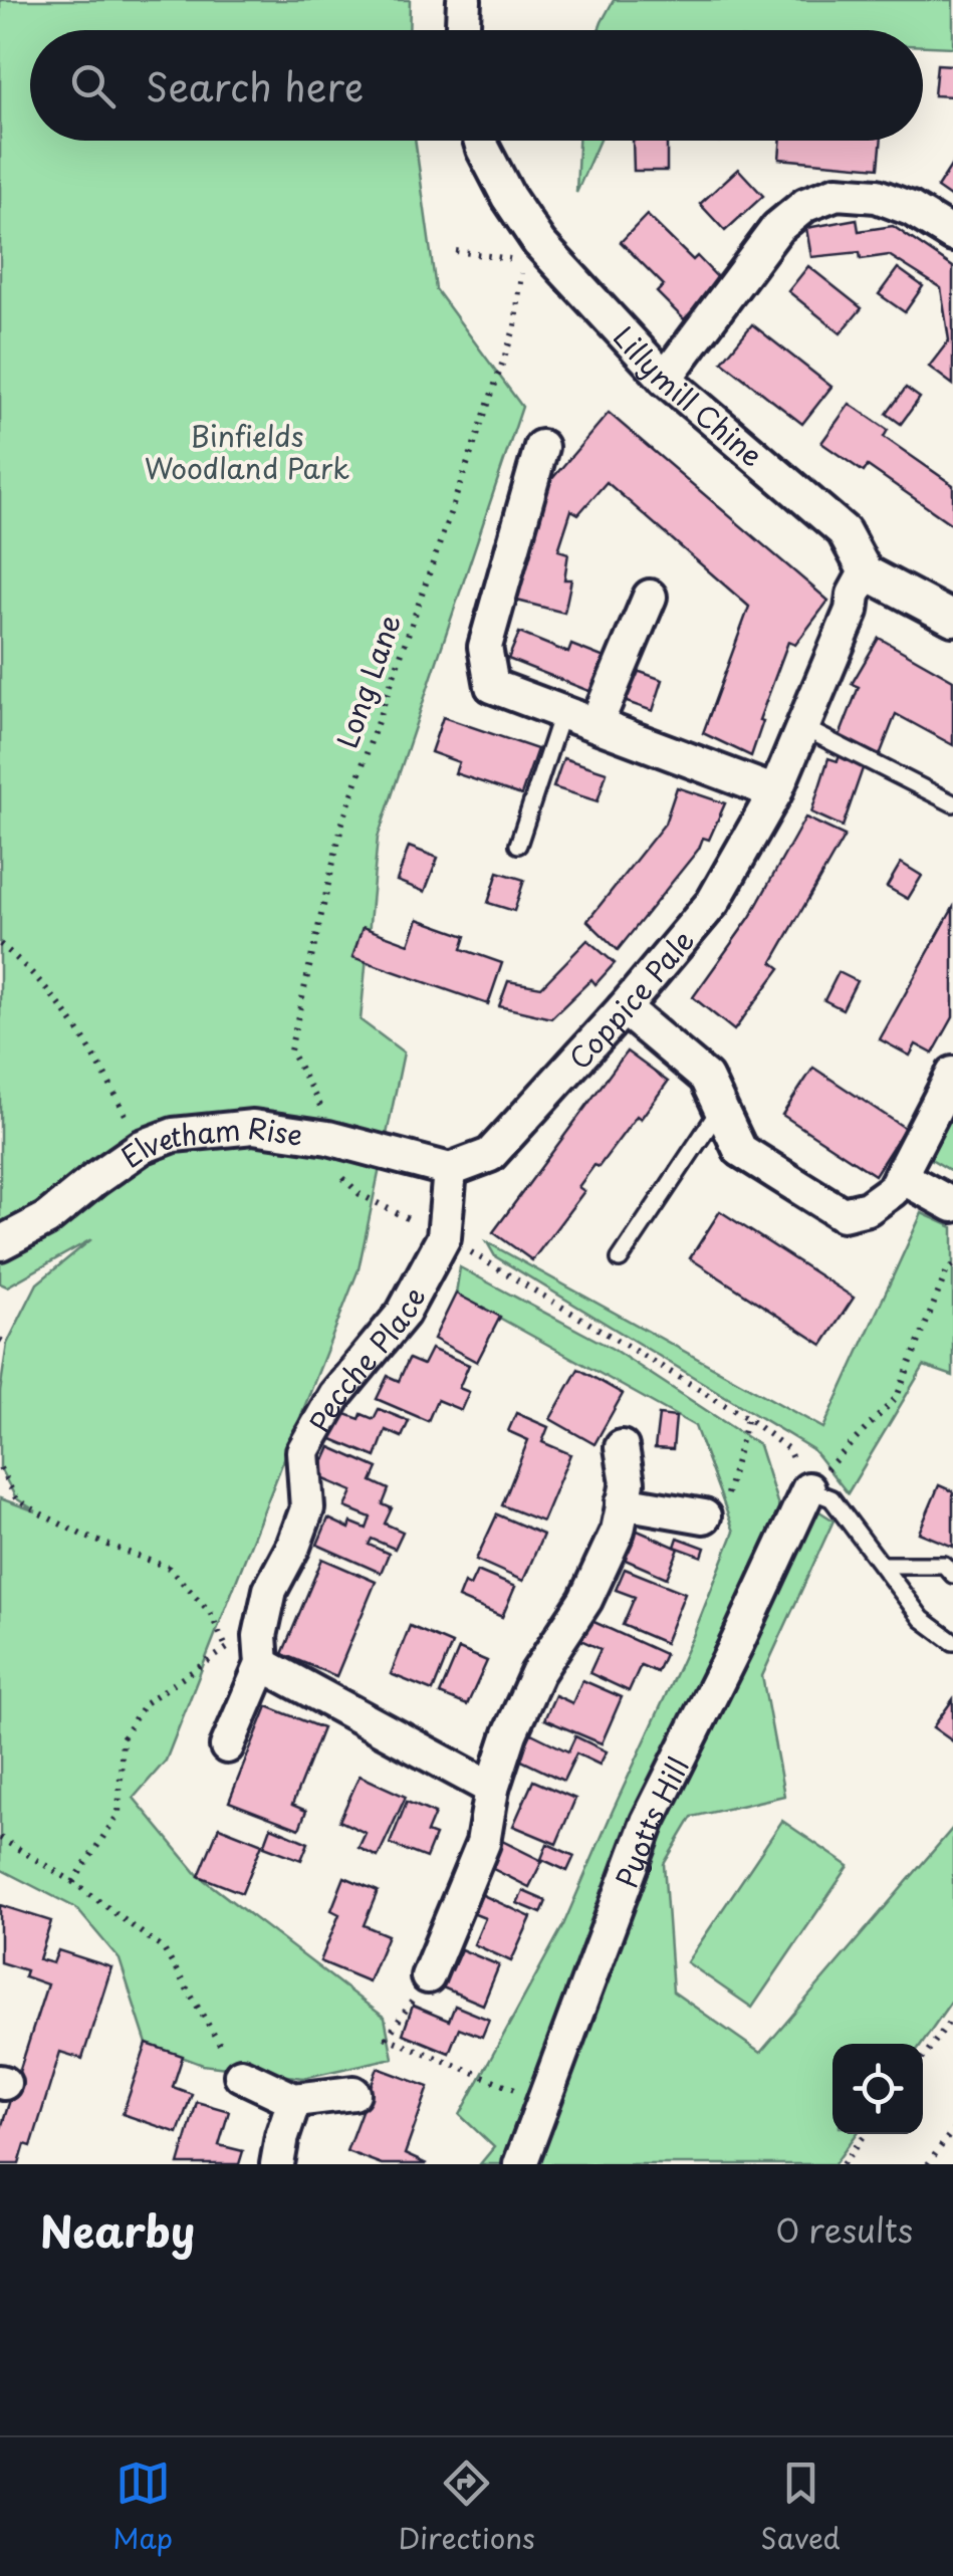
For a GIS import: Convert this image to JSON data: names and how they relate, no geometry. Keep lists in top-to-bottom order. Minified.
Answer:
{"streets":{"street":["Lillymill Chine","Coppice Pale","Elvetham Rise","Pecche Place","Pyotts Hill"],"path":["Long Lane"]},"crossings":[["Lillymill Chine","Coppice Pale"],["Coppice Pale","Elvetham Rise"],["Coppice Pale","Pecche Place"],["Elvetham Rise","Pecche Place"]],"parks":["Binfields Woodland Park"],"page":{"search":"Search here","heading":["Nearby","0 results"],"nav":["Map","Directions","Saved"]}}
